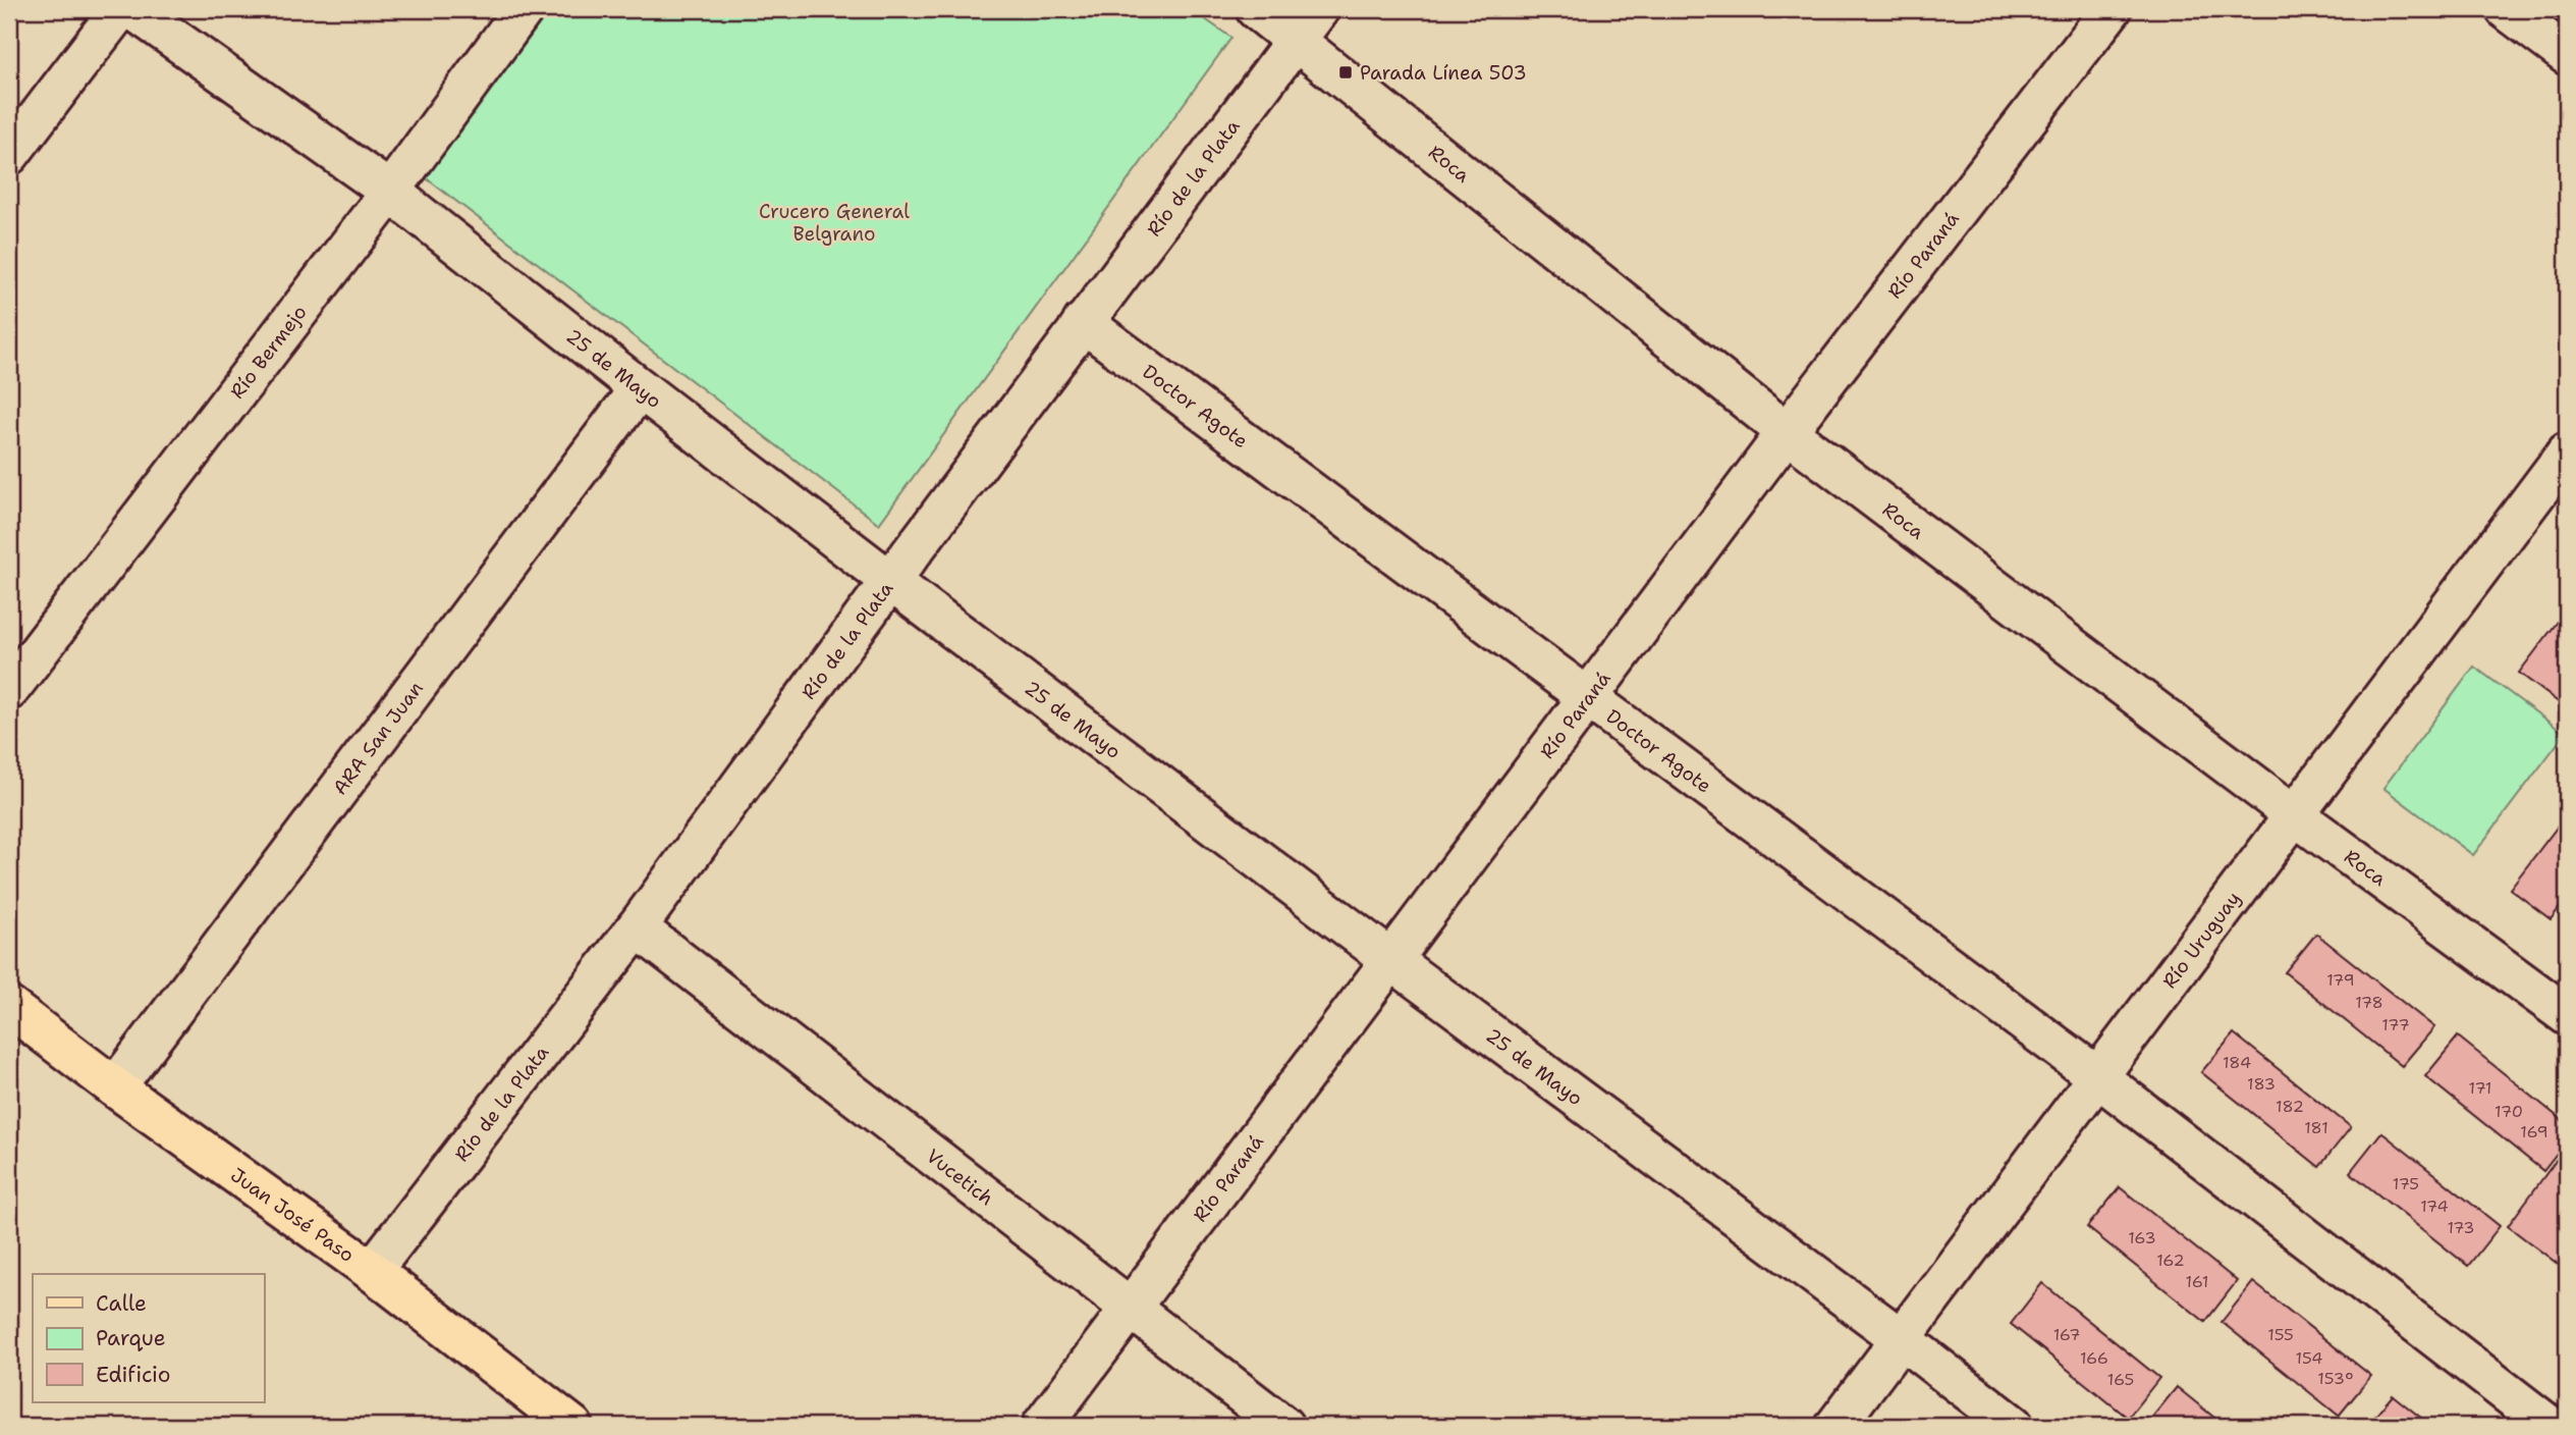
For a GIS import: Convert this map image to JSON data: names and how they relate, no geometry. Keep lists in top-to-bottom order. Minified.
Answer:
{"streets":{"main road":["Juan José Paso"],"street":["Roca","Río de la Plata","Río Paraná","Río Bermejo","25 de Mayo","Doctor Agote","ARA San Juan","Río Uruguay","Vucetich"]},"crossings":[["Roca","Río de la Plata"],["Roca","Río Paraná"],["Roca","Río Uruguay"],["Río de la Plata","25 de Mayo"],["Río de la Plata","Doctor Agote"],["Río de la Plata","Vucetich"],["Río de la Plata","Juan José Paso"],["Río Paraná","25 de Mayo"],["Río Paraná","Doctor Agote"],["Río Paraná","Vucetich"],["Río Bermejo","25 de Mayo"],["25 de Mayo","ARA San Juan"],["25 de Mayo","Río Uruguay"],["Doctor Agote","Río Uruguay"],["ARA San Juan","Juan José Paso"]],"parks":["Crucero General Belgrano"],"places":{"transit":["Parada Línea 503"]},"house_numbers":["179","178","177","184","183","171","182","170","181","169","175","174","173","163","162","161","167","155","166","154","153º","165"],"legend":["Calle","Parque","Edificio"]}
